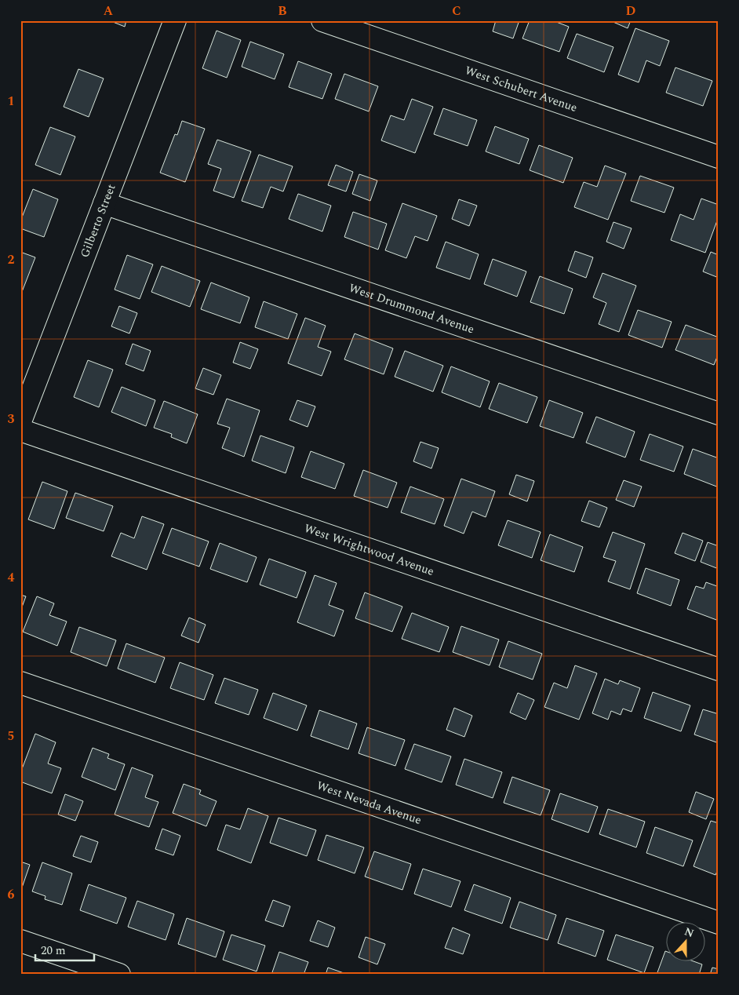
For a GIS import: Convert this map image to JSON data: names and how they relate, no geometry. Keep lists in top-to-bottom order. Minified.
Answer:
{"streets":{"street":["West Schubert Avenue","Gilberto Street","West Drummond Avenue","West Wrightwood Avenue","West Nevada Avenue"]},"crossings":[["Gilberto Street","West Drummond Avenue"]],"scale_bar":"20 m","north":"top","grid":{"columns":["A","B","C","D"],"rows":["1","2","3","4","5","6"]}}
